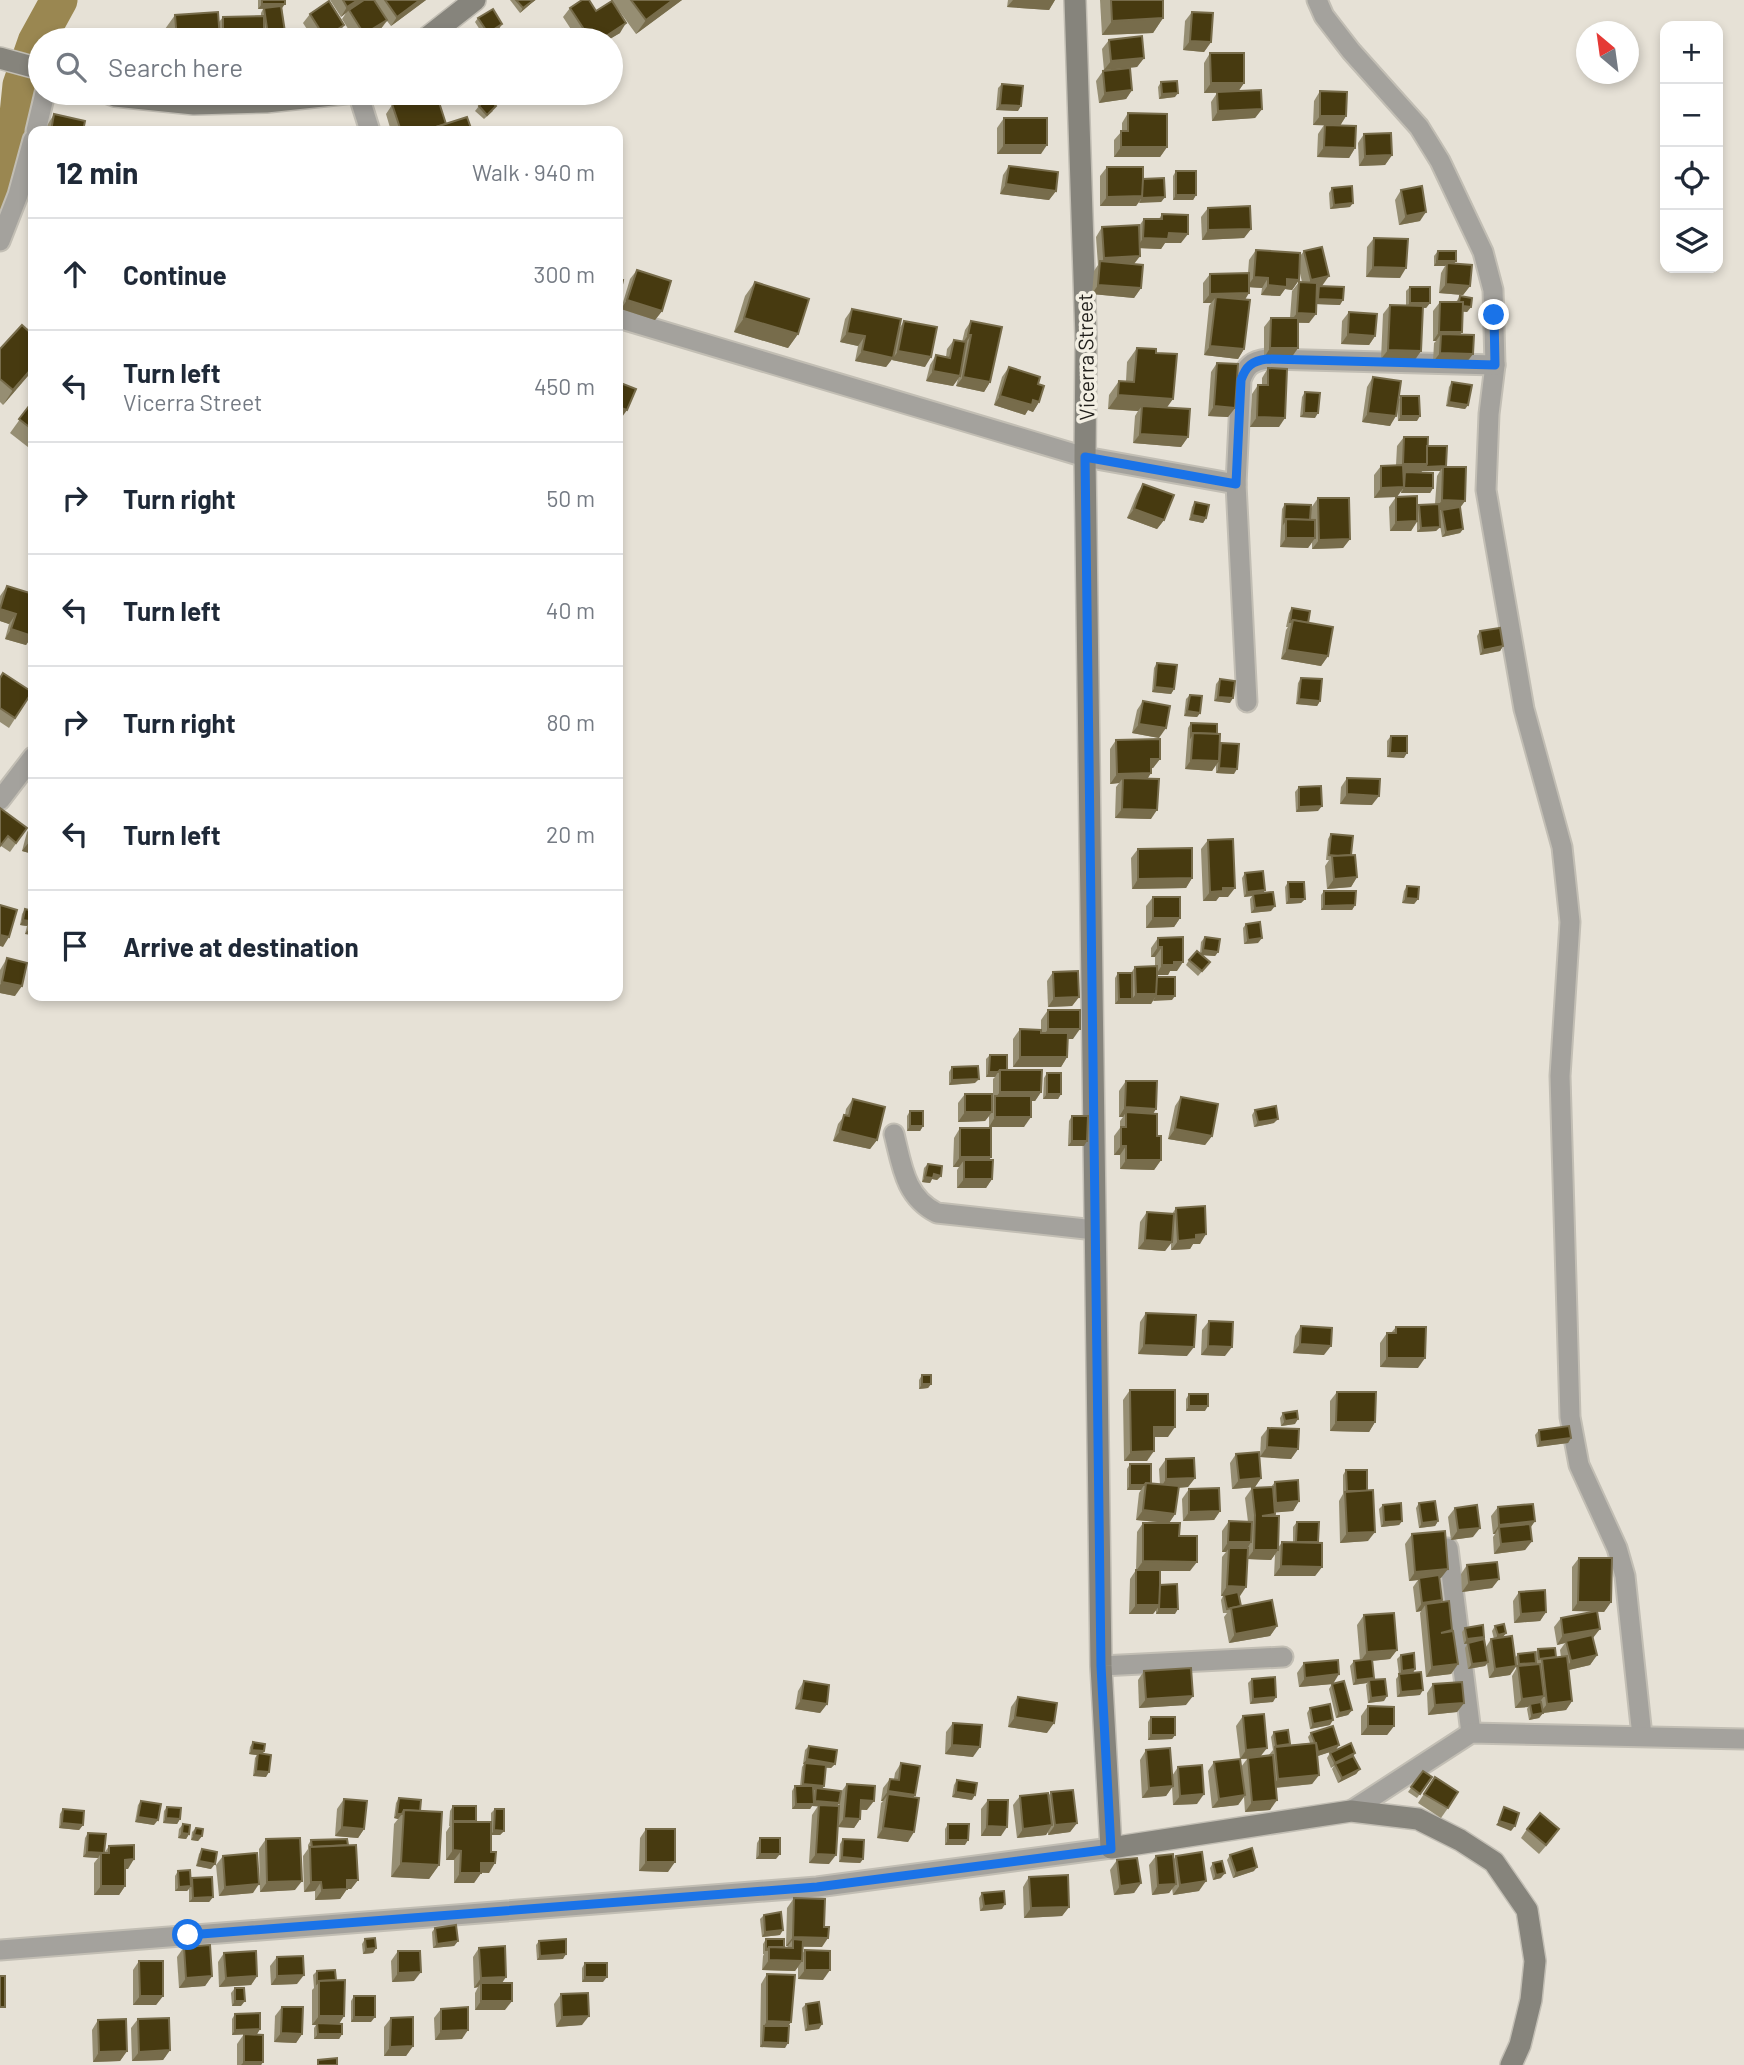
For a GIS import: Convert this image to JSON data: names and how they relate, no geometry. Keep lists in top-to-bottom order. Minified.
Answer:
{"streets":{"main road":["Vicerra Street"]},"north":"top left","page":{"map_buttons":["+","−"],"search":"Search here","heading":["12 min","Walk · 940 m"],"list":[["Continue","300 m"],["Turn left","Vicerra Street","450 m"],["Turn right","50 m"],["Turn left","40 m"],["Turn right","80 m"],["Turn left","20 m"],"Arrive at destination"]}}
